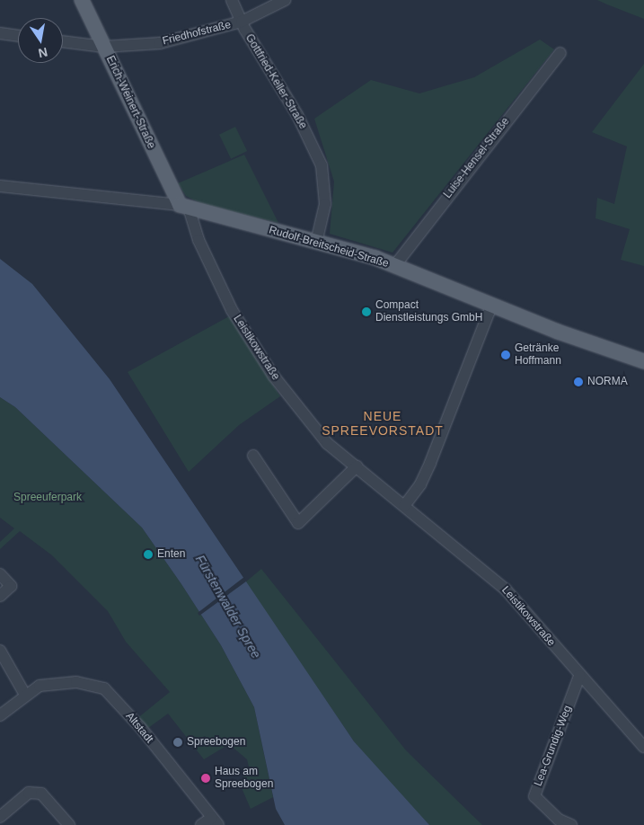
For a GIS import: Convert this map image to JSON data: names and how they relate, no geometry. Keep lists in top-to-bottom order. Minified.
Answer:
{"streets":{"main road":["Erich-Weinert-Straße","Rudolf-Breitscheid-Straße"],"street":["Friedhofstraße","Gottfried-Keller-Straße","Luise-Hensel-Straße","Leistikowstraße","Altstadt","Lea-Grundig-Weg"]},"crossings":[["Friedhofstraße","Gottfried-Keller-Straße"],["Friedhofstraße","Erich-Weinert-Straße"],["Gottfried-Keller-Straße","Rudolf-Breitscheid-Straße"],["Erich-Weinert-Straße","Rudolf-Breitscheid-Straße"],["Erich-Weinert-Straße","Leistikowstraße"],["Luise-Hensel-Straße","Rudolf-Breitscheid-Straße"],["Rudolf-Breitscheid-Straße","Leistikowstraße"],["Leistikowstraße","Lea-Grundig-Weg"]],"districts":["NEUE SPREEVORSTADT"],"water":["Fürstenwalder Spree"],"parks":["Spreeuferpark"],"places":["Compact Dienstleistungs GmbH","Getränke Hoffmann","NORMA","Enten","Spreebogen","Haus am Spreebogen"],"north":"bottom"}
